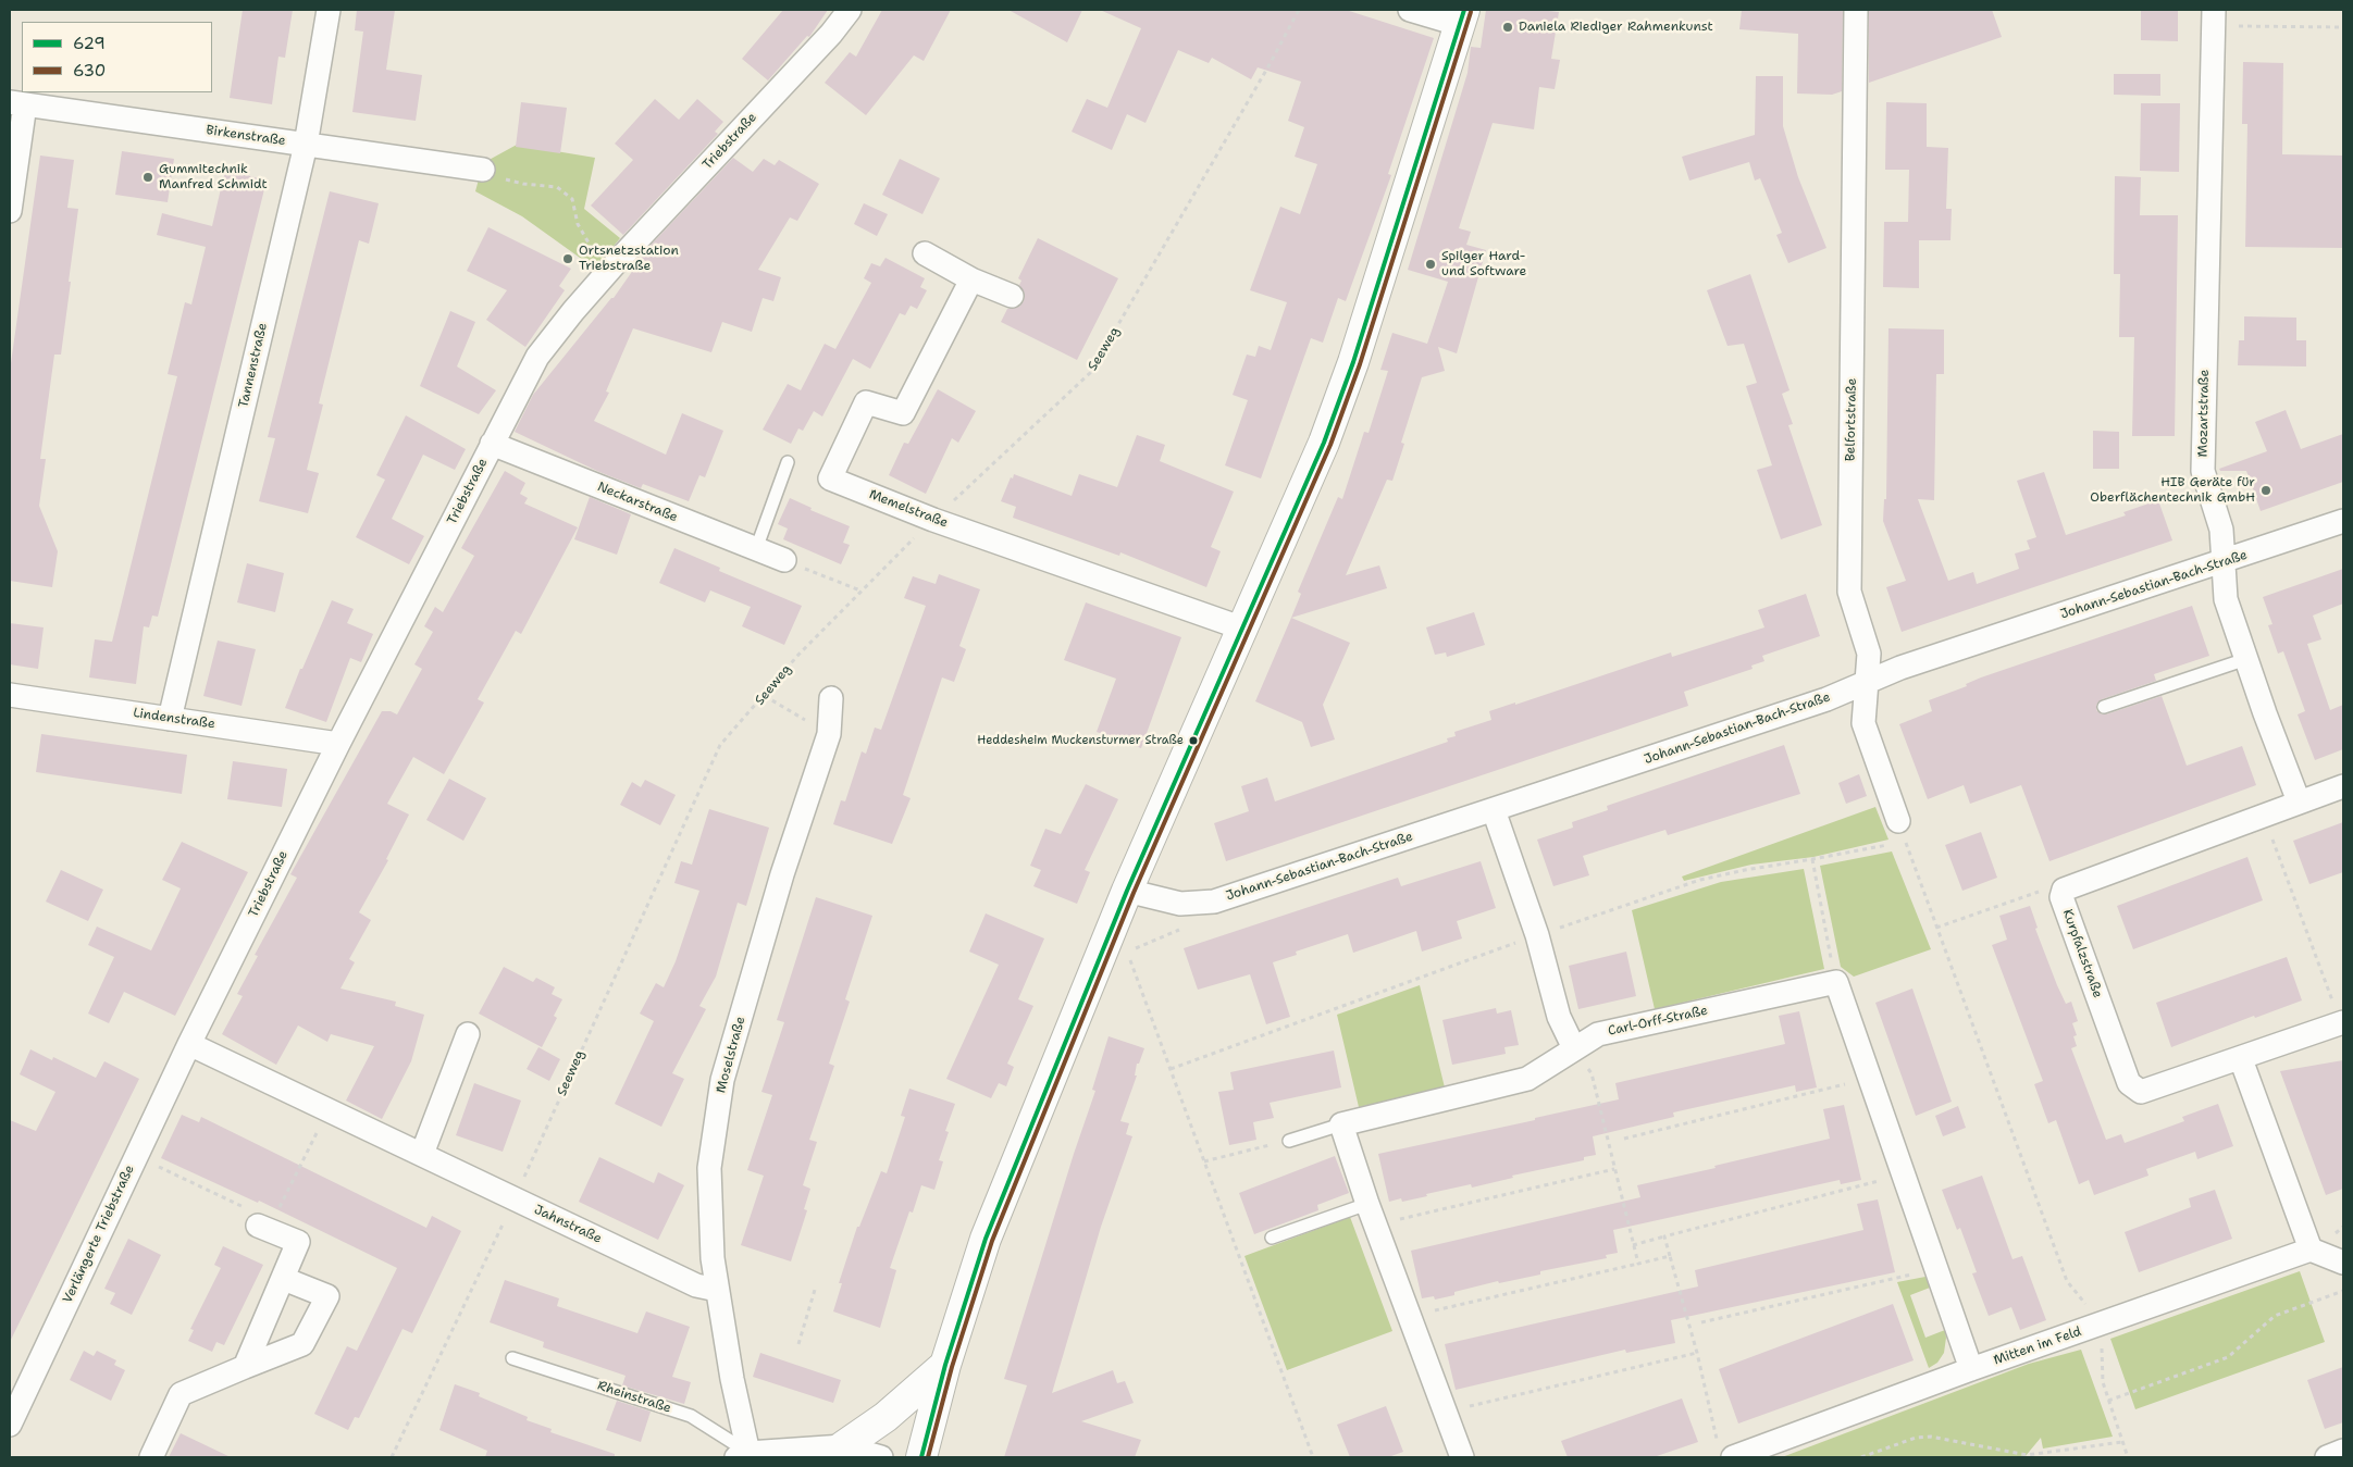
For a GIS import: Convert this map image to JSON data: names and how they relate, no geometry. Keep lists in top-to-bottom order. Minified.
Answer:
{"streets":{"street":["Birkenstraße","Triebstraße","Tannenstraße","Mozartstraße","Belfortstraße","Neckarstraße","Memelstraße","Johann-Sebastian-Bach-Straße","Lindenstraße","Kurpfalzstraße","Carl-Orff-Straße","Moselstraße","Jahnstraße","Verlängerte Triebstraße","Mitten im Feld"],"lane":["Rheinstraße"],"path":["Seeweg"]},"crossings":[["Birkenstraße","Tannenstraße"],["Triebstraße","Neckarstraße"],["Triebstraße","Lindenstraße"],["Triebstraße","Jahnstraße"],["Triebstraße","Verlängerte Triebstraße"],["Seeweg","Memelstraße"],["Seeweg","Jahnstraße"],["Tannenstraße","Lindenstraße"],["Mozartstraße","Johann-Sebastian-Bach-Straße"],["Belfortstraße","Johann-Sebastian-Bach-Straße"],["Moselstraße","Jahnstraße"],["Moselstraße","Rheinstraße"],["Jahnstraße","Verlängerte Triebstraße"]],"places":["Daniela Riediger Rahmenkunst","Gummitechnik Manfred Schmidt","Ortsnetzstation Triebstraße","Spilger Hard- und Software","HIB Geräte für Oberflächentechnik GmbH","Heddesheim Muckensturmer Straße"],"lines":["transit line 629","transit line 630"],"legend":["629","630"]}
